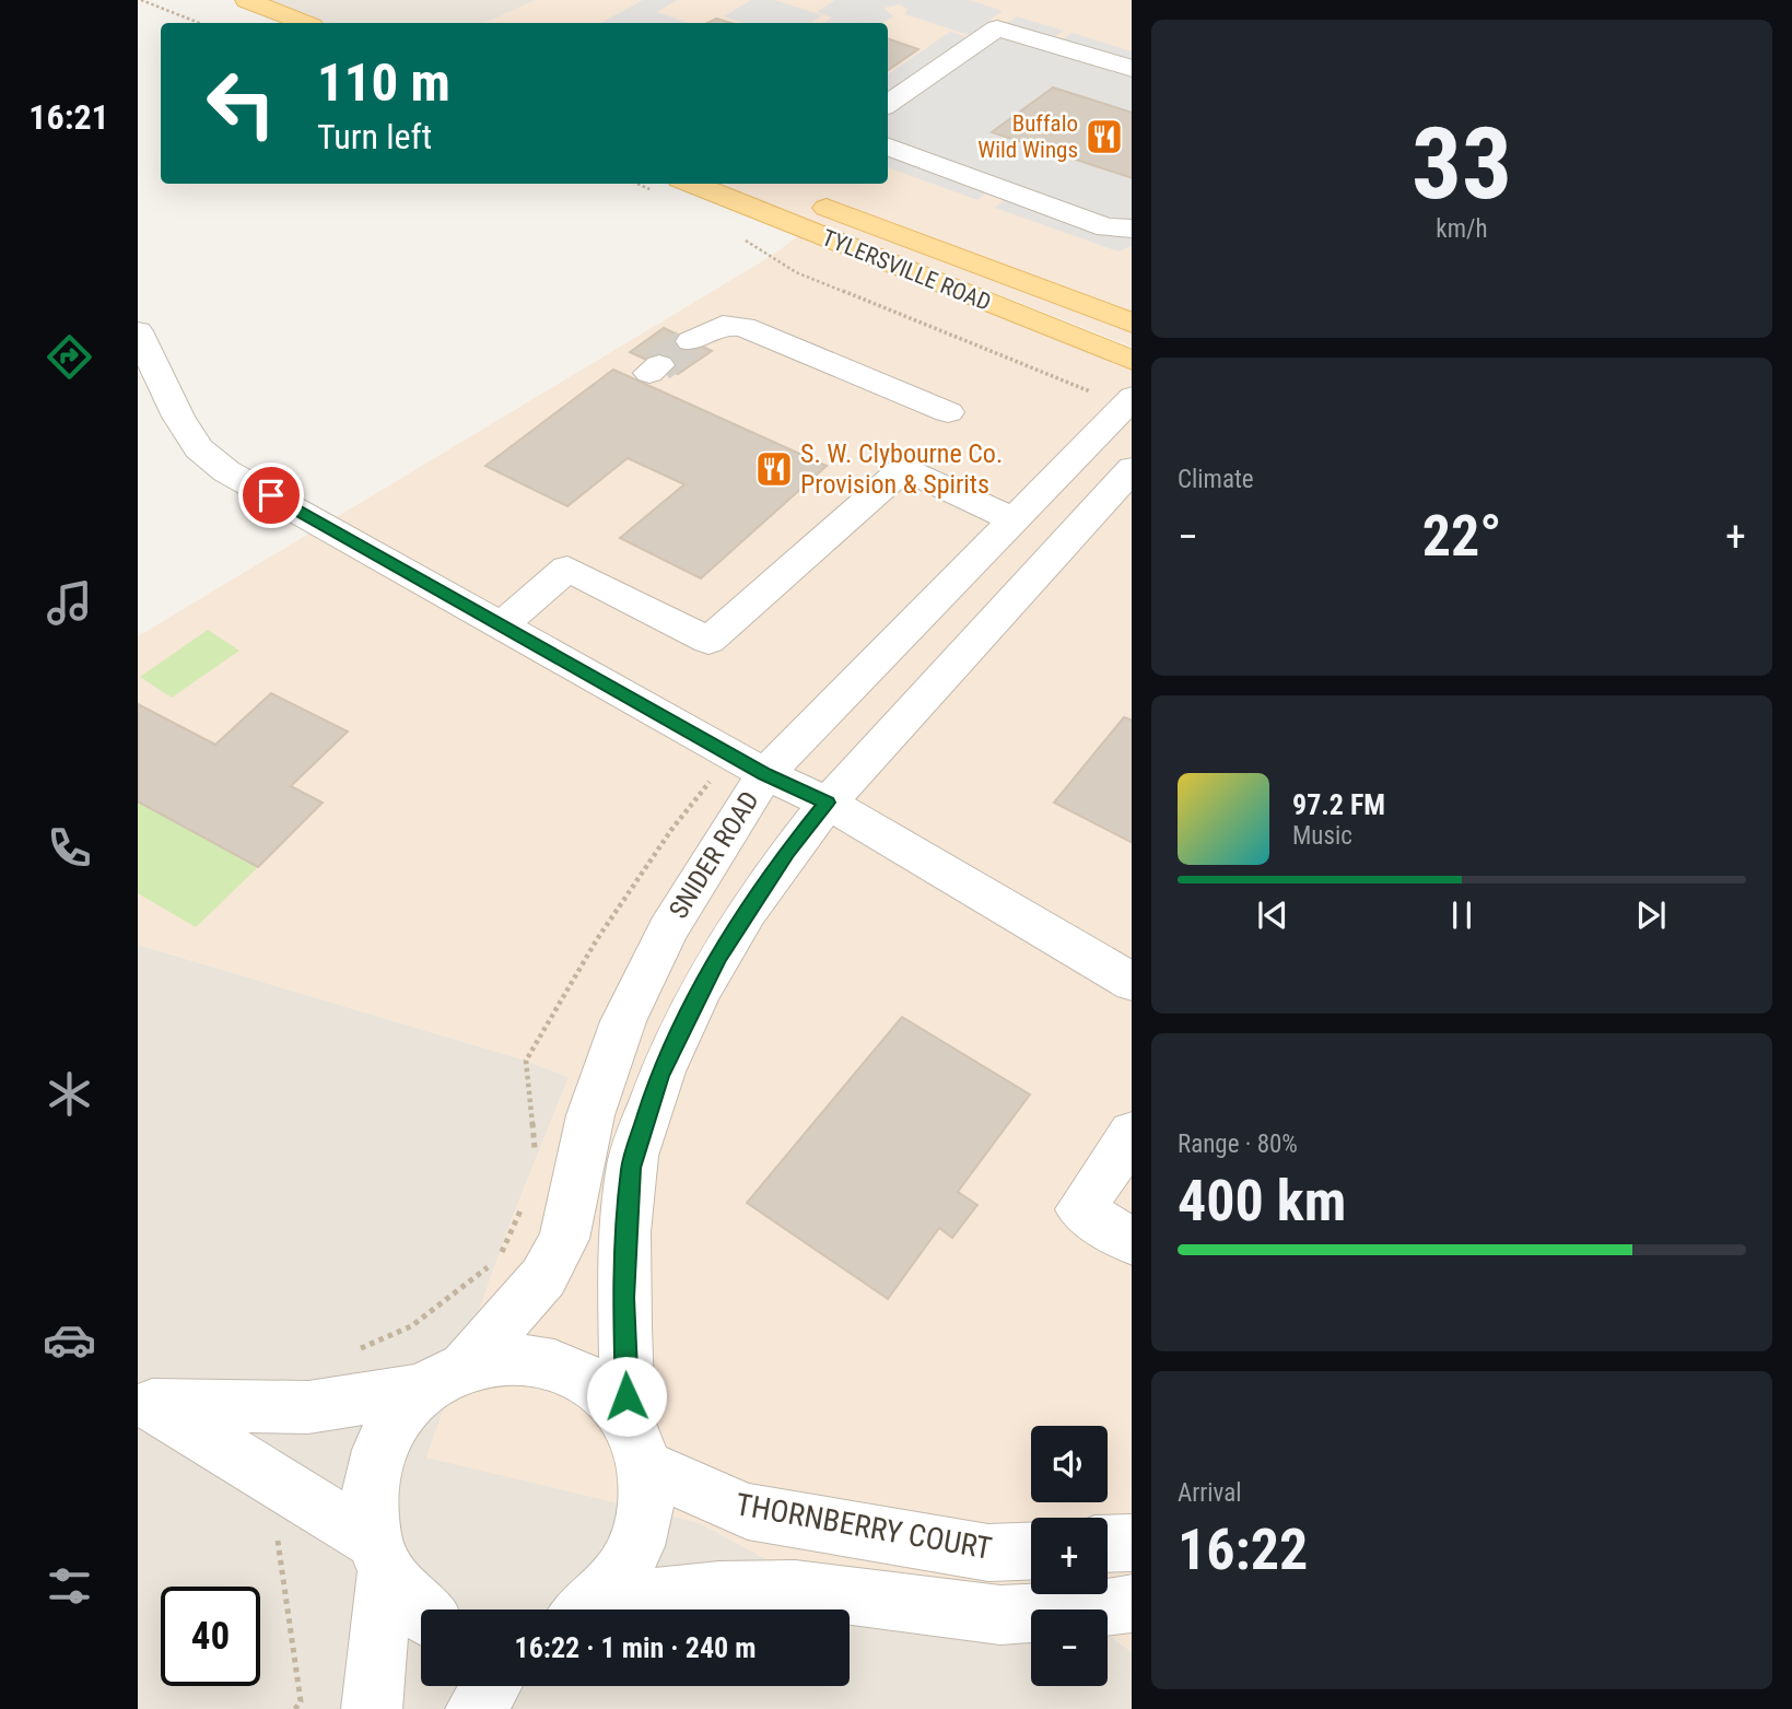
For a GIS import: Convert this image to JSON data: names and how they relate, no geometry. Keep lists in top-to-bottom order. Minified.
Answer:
{"streets":{"main road":["TYLERSVILLE ROAD"],"street":["SNIDER ROAD","THORNBERRY COURT"]},"places":{"restaurant":["Buffalo Wild Wings","S. W. Clybourne Co. Provision & Spirits"]},"page":{"tabs":"16:21","tile":[["33","km/h"],"Climate",["Range · 80%","400 km"],["Arrival","16:22"]],"turn":["110 m","Turn left"],"heat":["−","22°","+"],"song":["97.2 FM","Music"],"map_buttons":["+","−"],"limit":"40","trip":"16:22 · 1 min · 240 m"}}
